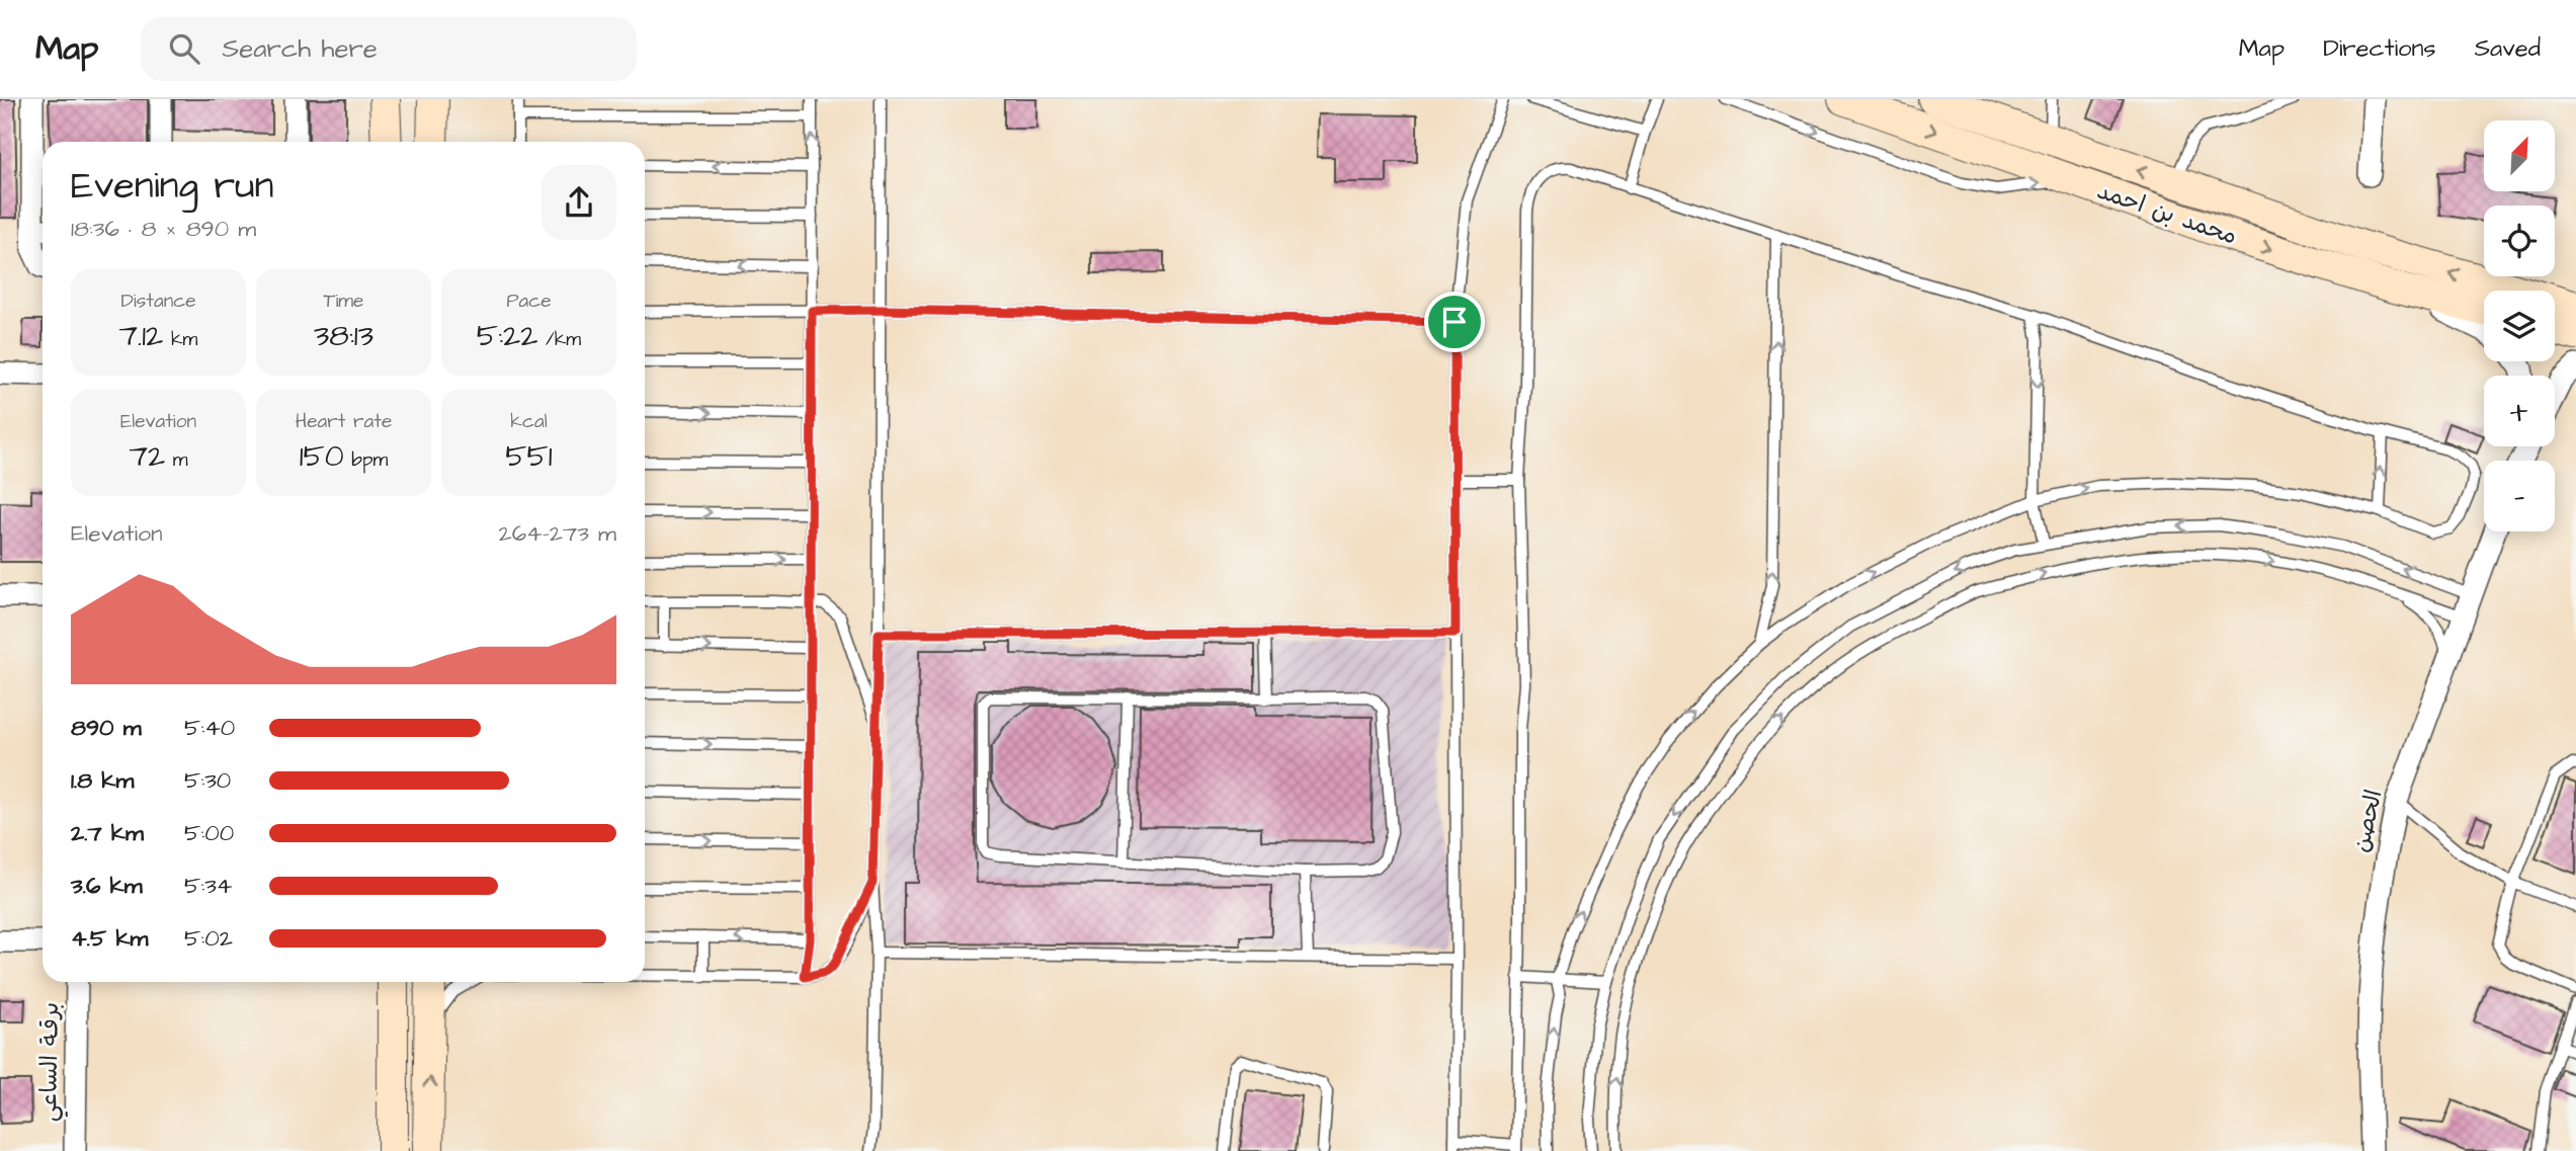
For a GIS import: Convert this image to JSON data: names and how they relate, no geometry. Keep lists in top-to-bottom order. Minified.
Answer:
{"streets":{"street":["محمد بن احمد","الحصن","برقـة الساعي"]},"north":"top right","page":{"header":"Map","search":"Search here","nav":["Map","Directions","Saved"],"map_buttons":["+","−"],"heading":["Evening run","18:36 · 8 × 890 m"],"stats":[["Distance","7.12 km"],["Time","38:13"],["Pace","5:22 /km"],["Elevation","72 m"],["Heart rate","150 bpm"],["kcal","551"]],"chart":["Elevation","264–273 m"],"list":[{"name":"890 m","note":"5:40"},{"name":"1.8 km","note":"5:30"},{"name":"2.7 km","note":"5:00"},{"name":"3.6 km","note":"5:34"},{"name":"4.5 km","note":"5:02"}]}}
